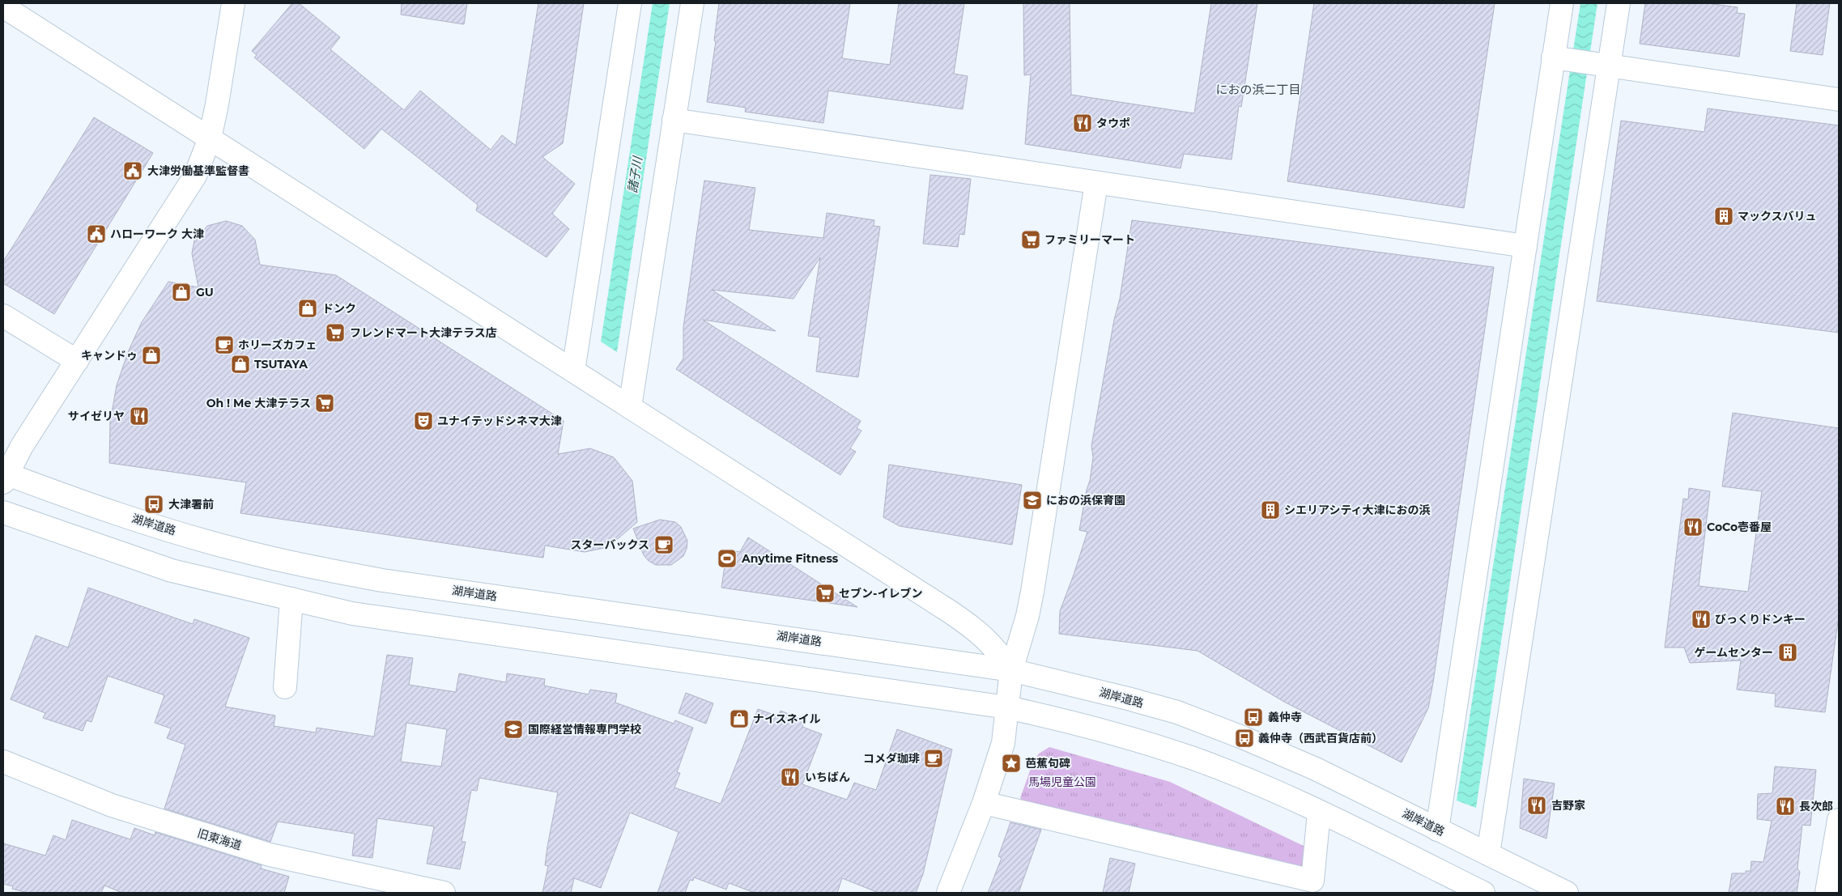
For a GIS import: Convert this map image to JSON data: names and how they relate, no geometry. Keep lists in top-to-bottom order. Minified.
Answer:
{"streets":{"street":["湖岸道路","旧東海道"]},"districts":["におの浜二丁目"],"water":["諸子川"],"parks":["馬場児童公園"],"places":{"restaurant":["タウポ","サイゼリヤ","CoCo壱番屋","びっくりドンキー","いちばん","吉野家","長次郎"],"public building":["大津労働基準監督書","ハローワーク 大津"],"building":["マックスバリュ","シエリアシティ大津におの浜","ゲームセンター"],"supermarket":["ファミリーマート","フレンドマート大津テラス店","Oh ! Me 大津テラス","セブン-イレブン"],"shop":["GU","ドンク","キャンドゥ","TSUTAYA","ナイスネイル"],"cafe":["ホリーズカフェ","スターバックス","コメダ珈琲"],"theatre":["ユナイテッドシネマ大津"],"school or university":["におの浜保育園","国際経営情報専門学校"],"bus stop":["大津署前","義仲寺","義仲寺（西武百貨店前）"],"sports":["Anytime Fitness"],"place":["芭蕉句碑"]}}
